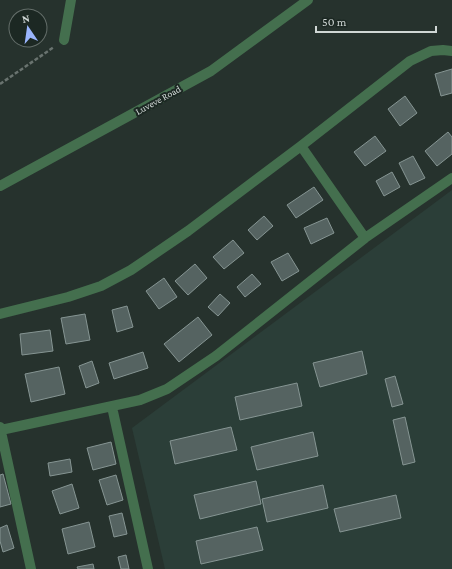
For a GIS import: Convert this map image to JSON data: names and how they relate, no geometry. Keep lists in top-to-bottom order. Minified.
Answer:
{"streets":{"street":["Luveve Road"]},"scale_bar":"50 m","north":"top"}
